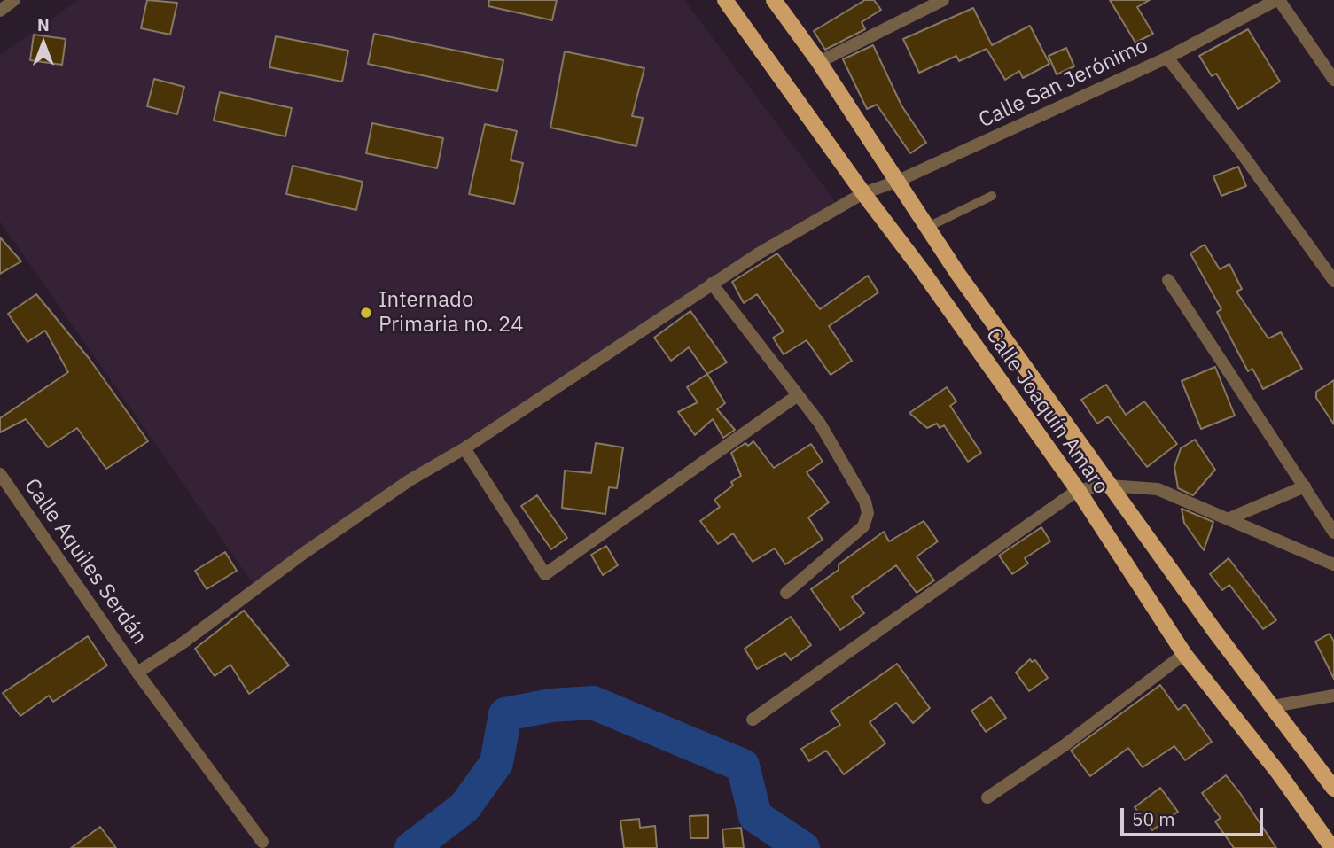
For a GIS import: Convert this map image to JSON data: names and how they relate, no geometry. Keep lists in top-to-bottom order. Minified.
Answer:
{"streets":{"main road":["Calle Joaquín Amaro"],"street":["Calle San Jerónimo","Calle Aquiles Serdán"]},"crossings":[["Calle San Jerónimo","Calle Joaquín Amaro"],["Calle San Jerónimo","Calle Aquiles Serdán"]],"places":["Internado Primaria no. 24"],"scale_bar":"50 m","north":"top"}
